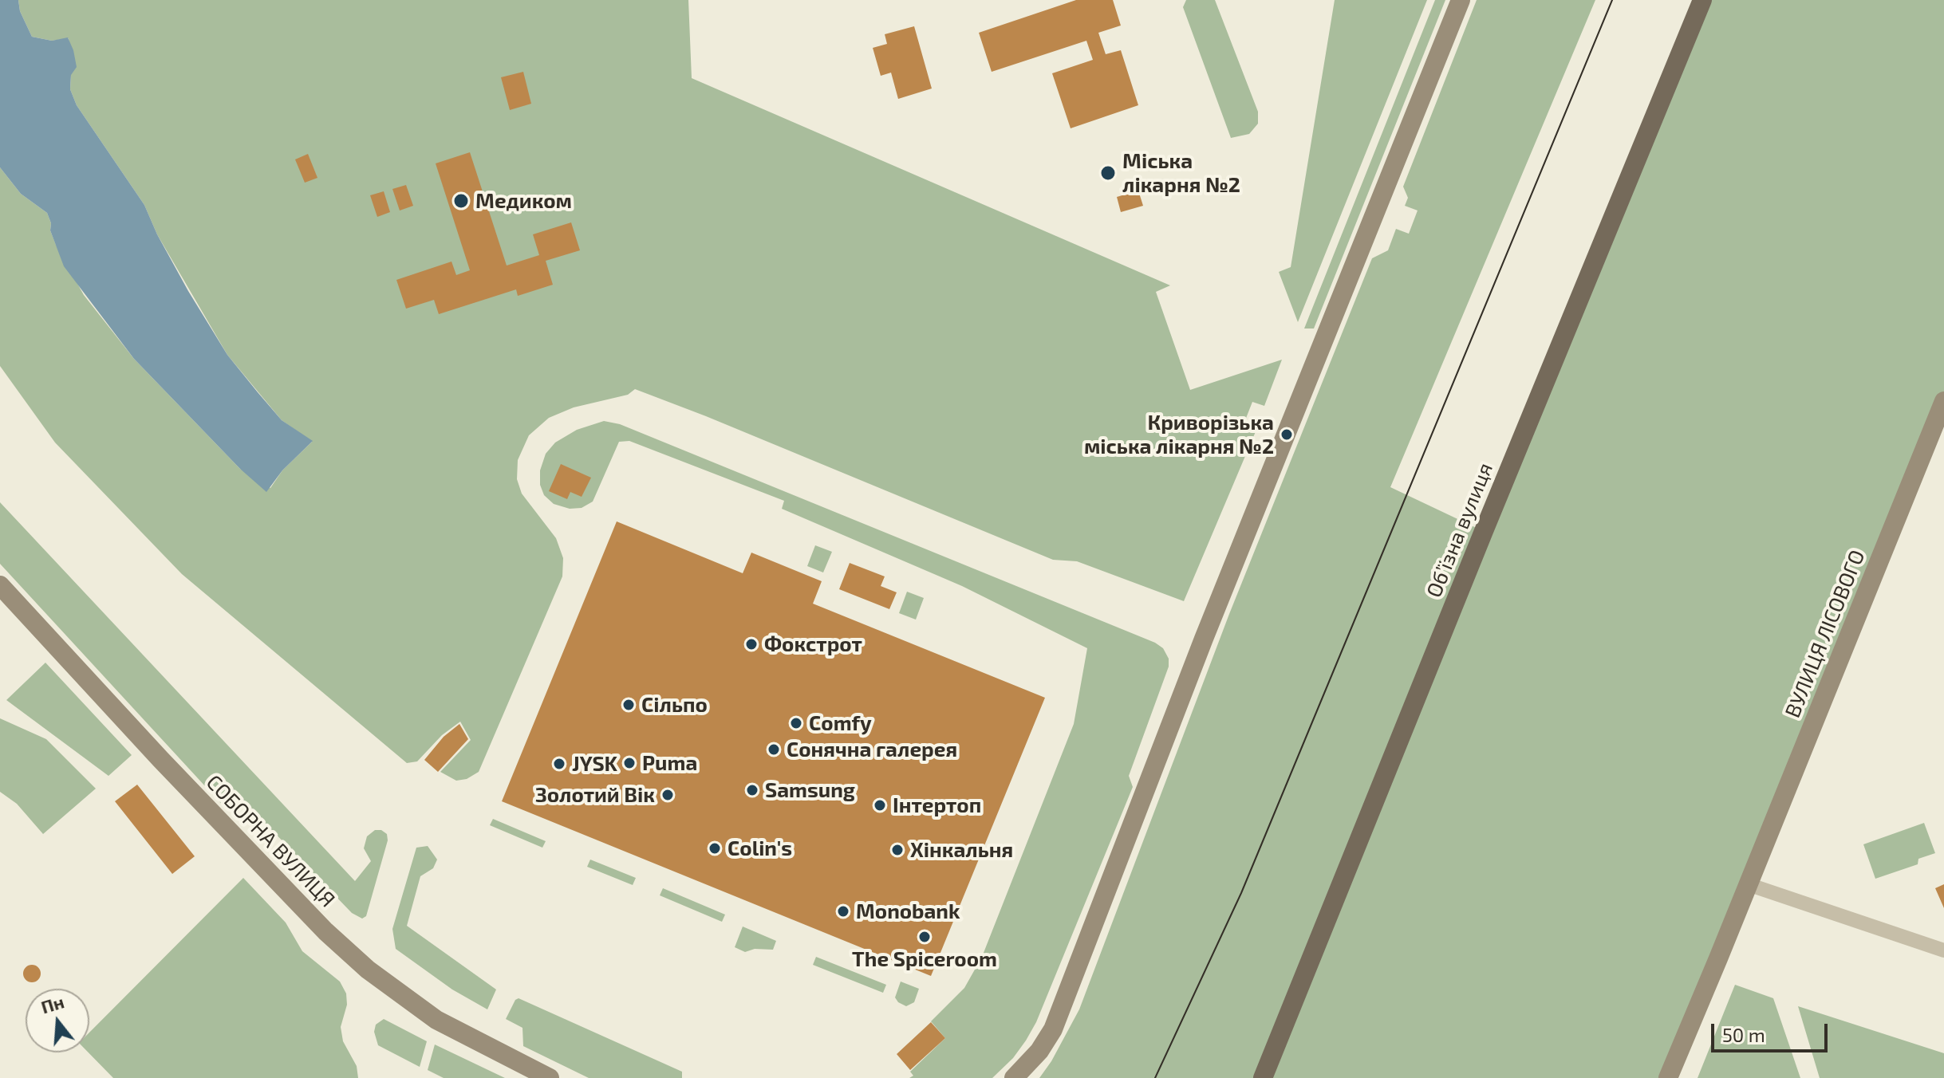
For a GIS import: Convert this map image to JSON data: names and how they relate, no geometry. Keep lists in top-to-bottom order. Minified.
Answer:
{"streets":{"main road":["Обʼїзна вулиця"],"street":["ВУЛИЦЯ ЛІСОВОГО","СОБОРНА ВУЛИЦЯ"]},"places":["Міська лікарня №2","Медиком","Криворізька міська лікарня №2","Фокстрот","Сільпо","Comfy","Сонячна галерея","Puma","JYSK","Samsung","Золотий Вік","Інтертоп","Colin's","Хінкальня","Monobank","The Spiceroom"],"scale_bar":"50 m","north":"top"}
